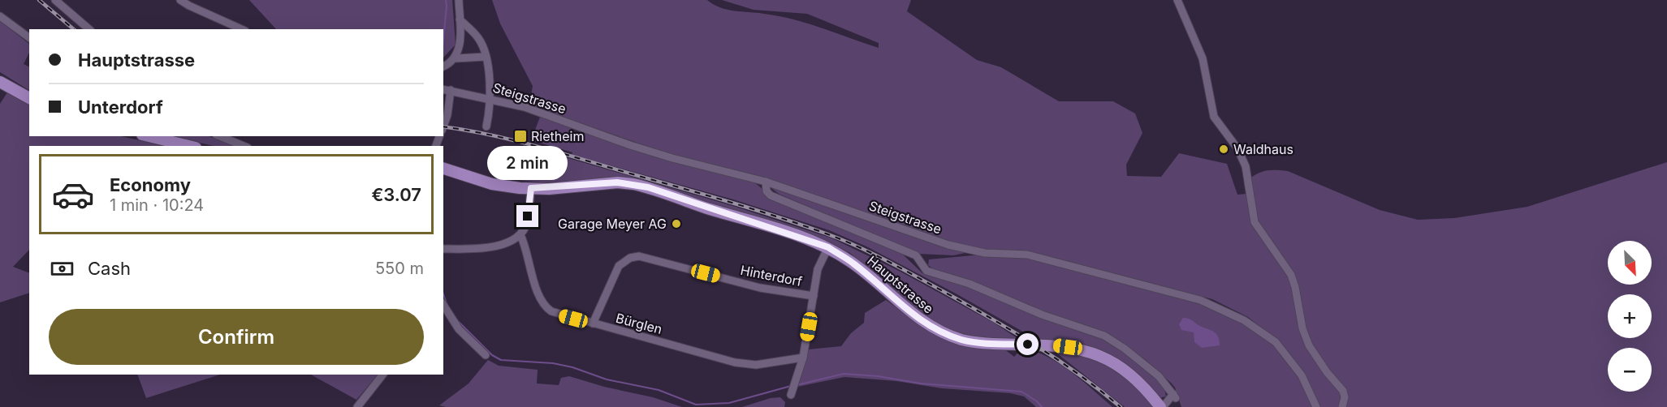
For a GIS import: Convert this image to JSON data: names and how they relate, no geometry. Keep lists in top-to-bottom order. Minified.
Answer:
{"streets":{"main road":["Hauptstrasse"],"street":["Steigstrasse","Hinterdorf","Bürglen"]},"crossings":[["Hinterdorf","Bürglen"]],"places":{"transit":["Rietheim"],"other":["Waldhaus","Garage Meyer AG"]},"north":"bottom right","page":{"banner":["Hauptstrasse","Unterdorf"],"bubble":"2 min","list":[{"name":"Economy","note":"1 min · 10:24","value":"€3.07"}],"map_buttons":["+","−"],"pay":["Cash","550 m"],"buttons":"Confirm"}}
